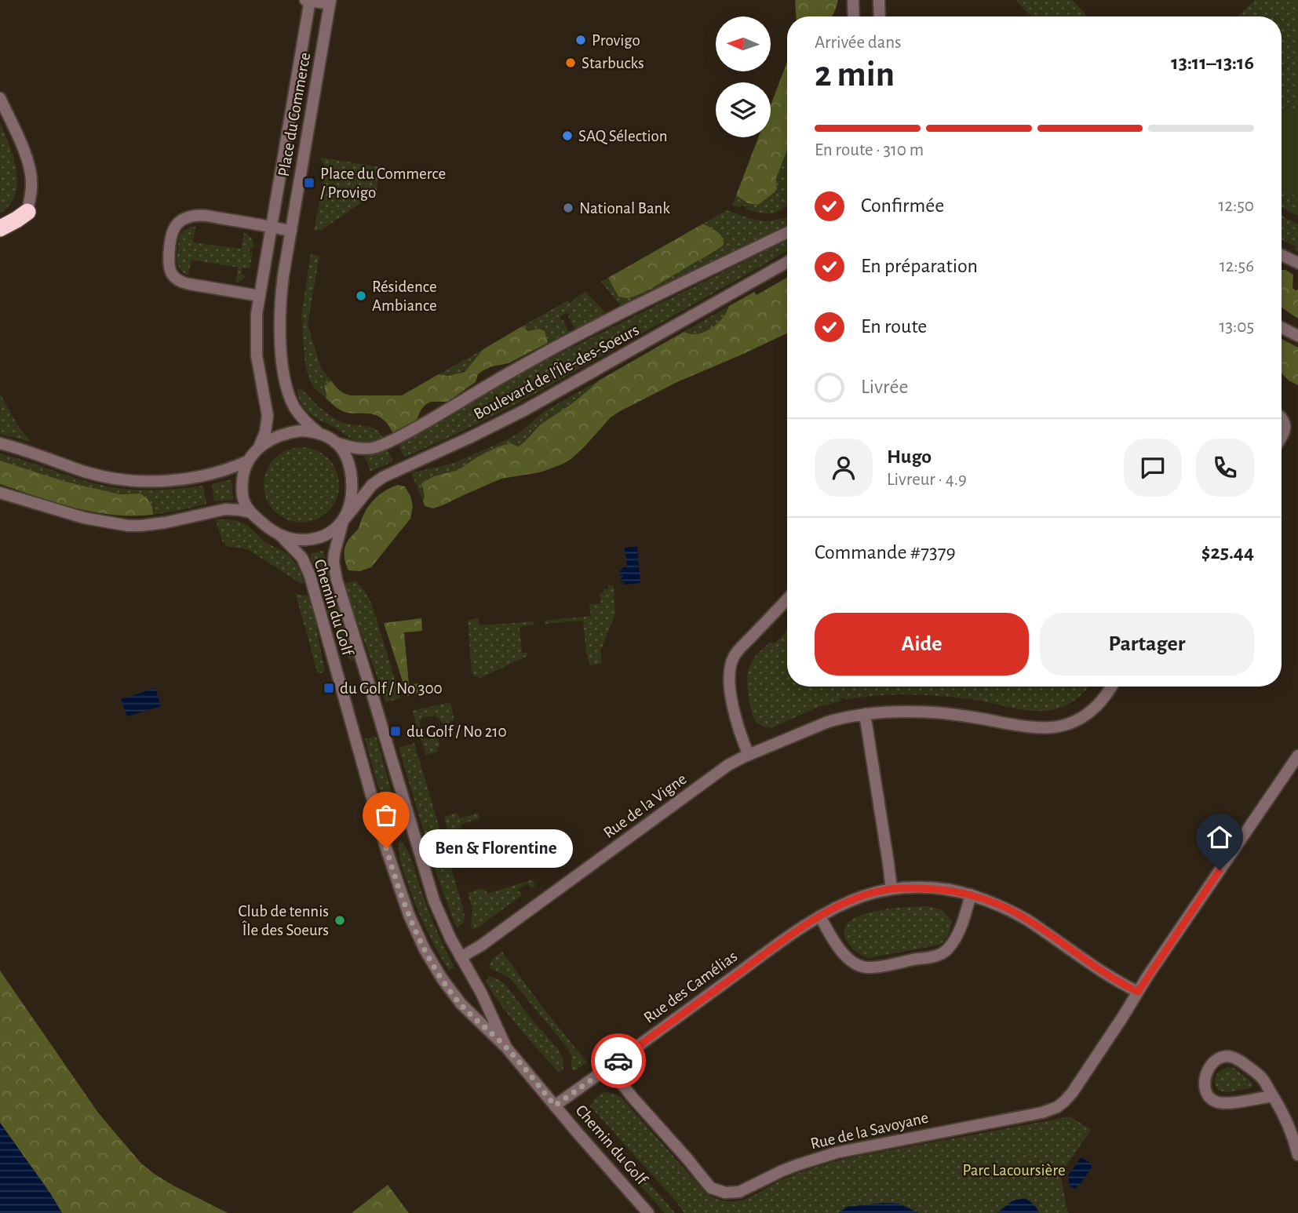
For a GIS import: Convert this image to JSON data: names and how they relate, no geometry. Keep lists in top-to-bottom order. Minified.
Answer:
{"streets":{"street":["Place du Commerce","Boulevard de l'Île-des-Soeurs","Chemin du Golf","Rue de la Vigne","Rue des Camélias","Rue de la Savoyane"]},"crossings":[["Place du Commerce","Boulevard de l'Île-des-Soeurs"],["Place du Commerce","Chemin du Golf"],["Boulevard de l'Île-des-Soeurs","Chemin du Golf"],["Chemin du Golf","Rue de la Vigne"],["Chemin du Golf","Rue des Camélias"],["Rue des Camélias","Rue de la Savoyane"]],"parks":["Parc Lacoursière"],"places":{"other":["Provigo","Starbucks","SAQ Sélection","National Bank","Résidence Ambiance","Ben & Florentine","Club de tennis Île des Soeurs"],"transit":["Place du Commerce / Provigo","du Golf / No 300","du Golf / No 210"]},"north":"left","page":{"heading":["2 min","Arrivée dans","13:11–13:16"],"panel":["Hugo","Livreur · 4.9","Commande #7379","$25.44"],"bar":"En route · 310 m","list":[["Confirmée","12:50"],["En préparation","12:56"],["En route","13:05"],"Livrée"],"buttons":["Aide","Partager"],"bubble":"Ben & Florentine"}}
